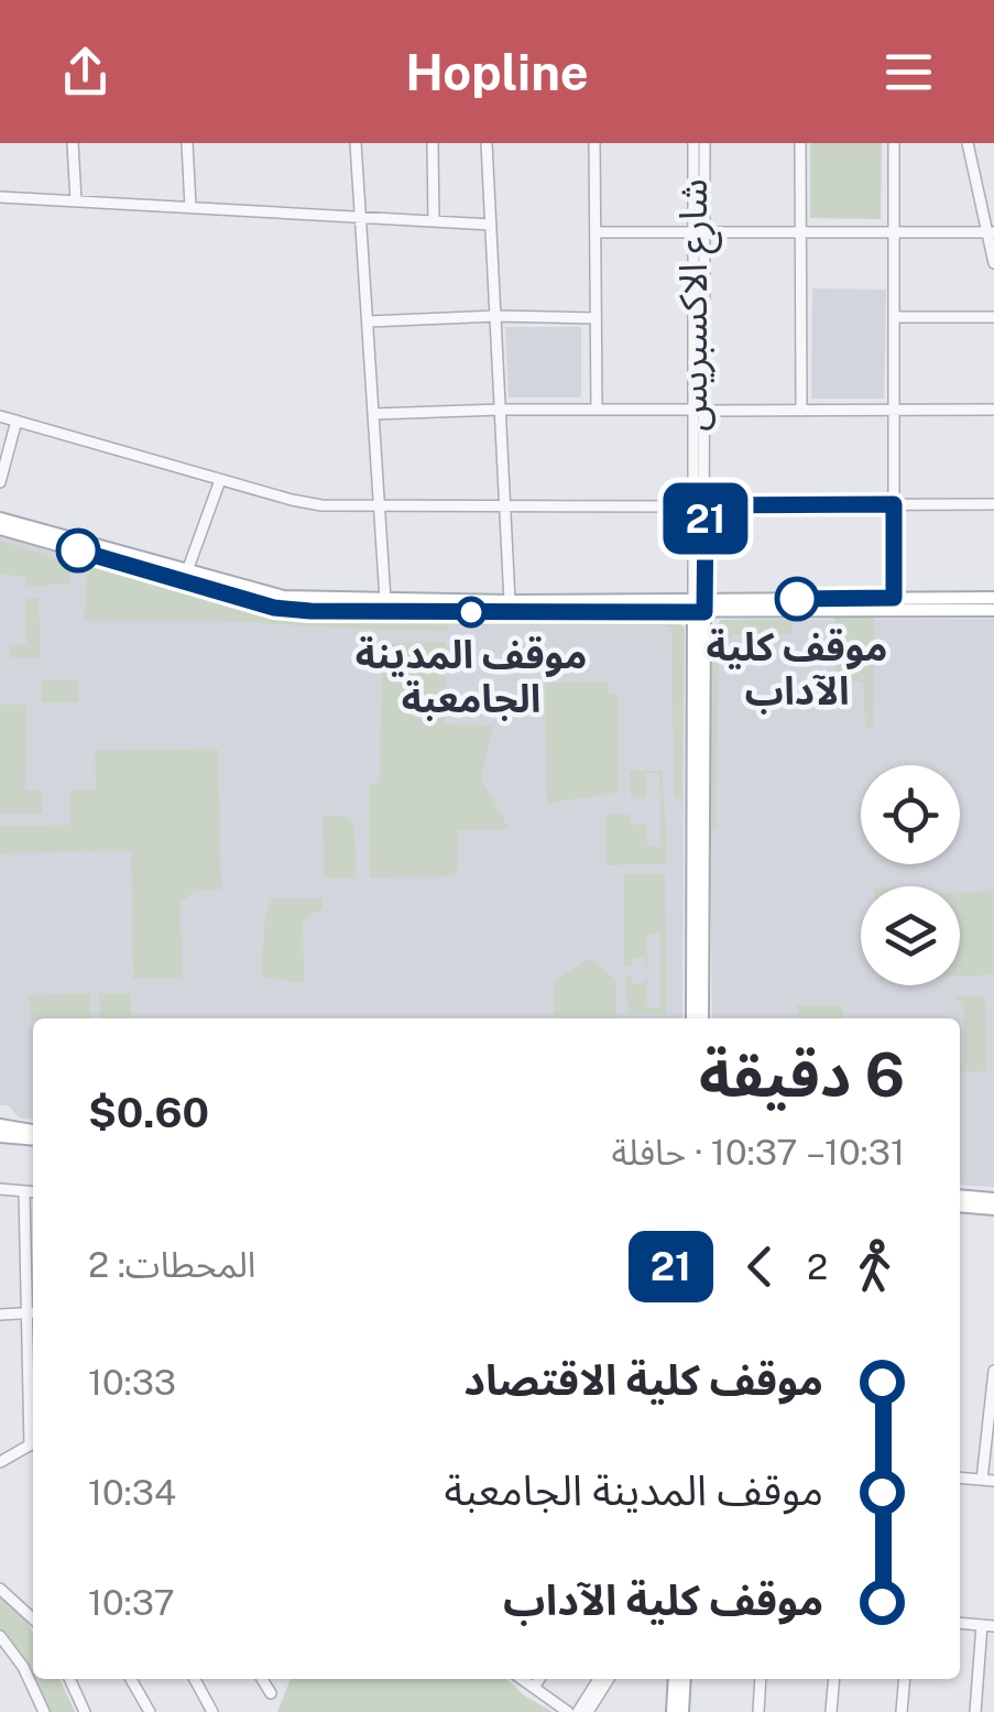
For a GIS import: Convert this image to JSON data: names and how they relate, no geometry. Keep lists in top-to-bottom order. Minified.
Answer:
{"streets":{"street":["شارع الاكسبريس"]},"places":["موقف كلية الآداب","موقف المدينة الجامعبة"],"lines":["bus line 21"],"page":{"header":"Hopline","on_map":"21","heading":["6 دقيقة","10:31 – 10:37 · حافلة","$0.60"],"legs":["2","21","المحطات: 2"],"list":[{"name":"موقف كلية الاقتصاد","value":"10:33"},{"name":"موقف المدينة الجامعبة","value":"10:34"},{"name":"موقف كلية الآداب","value":"10:37"}]}}
